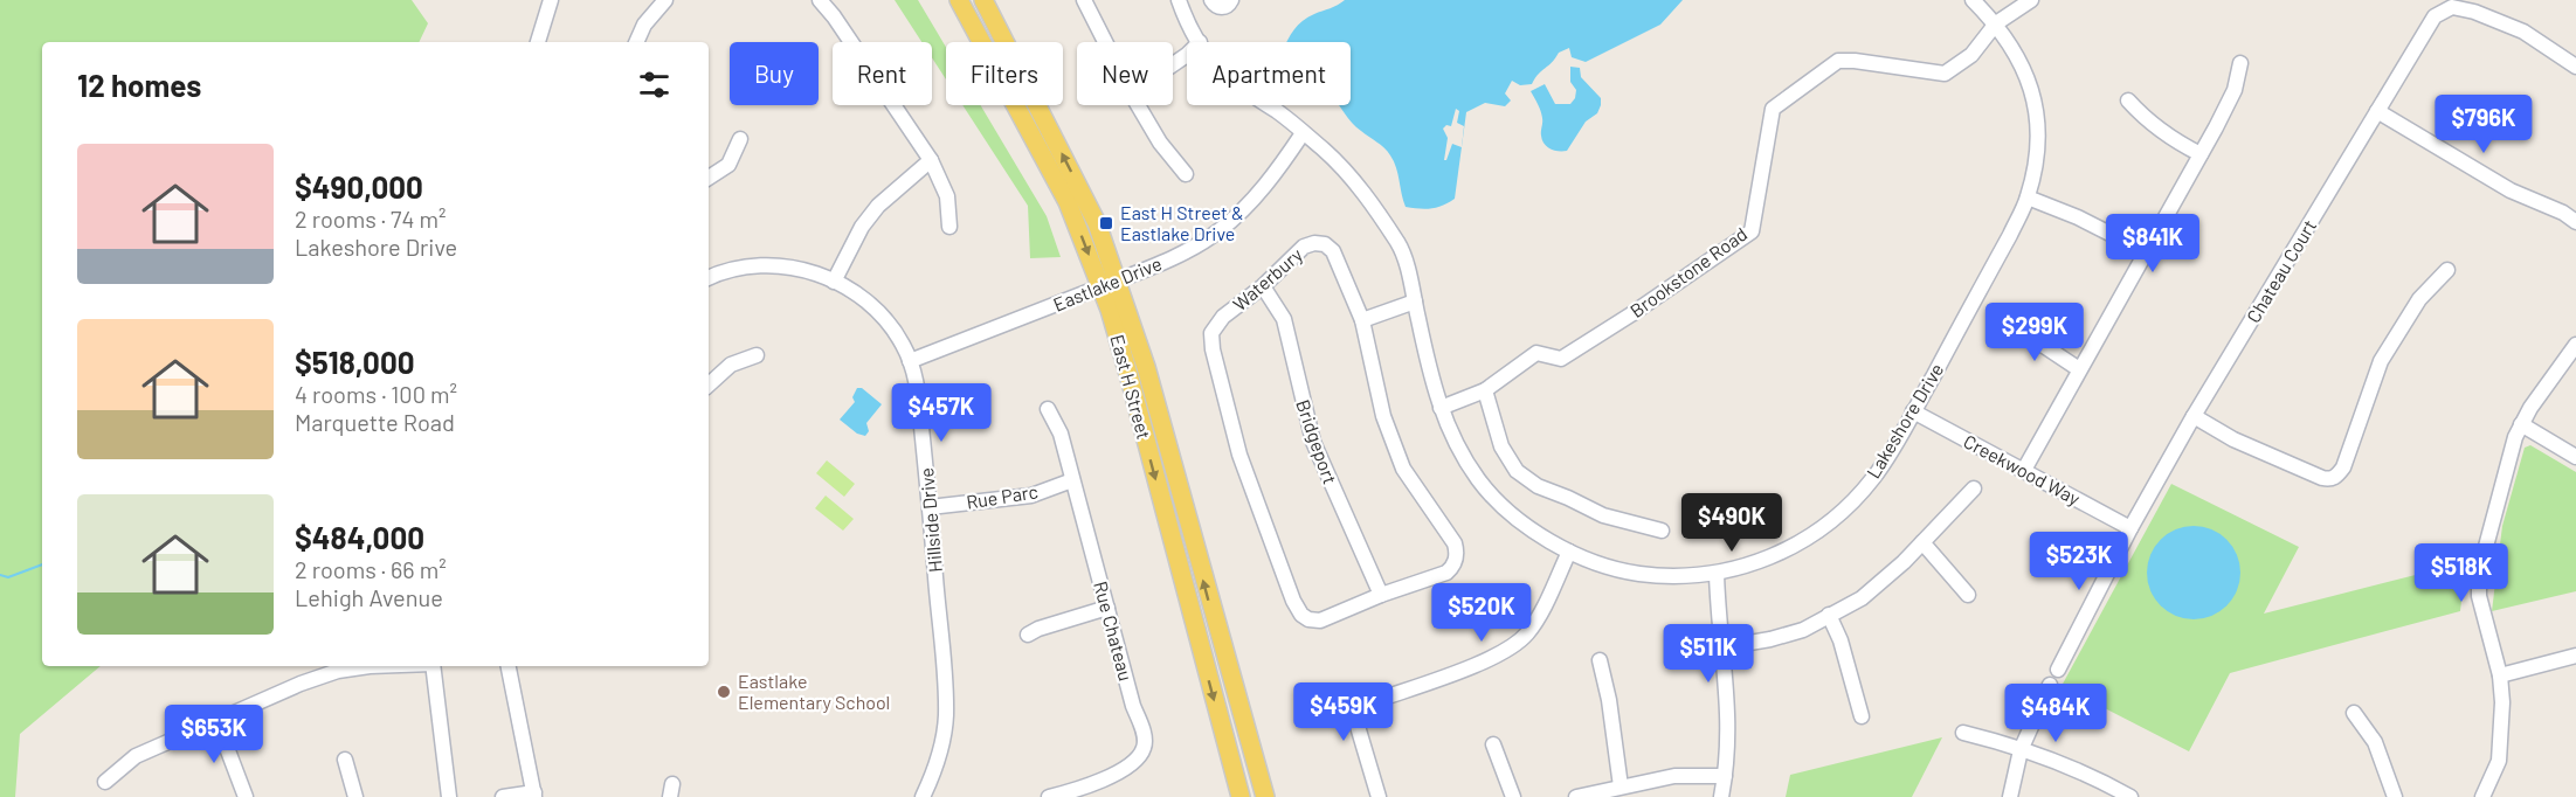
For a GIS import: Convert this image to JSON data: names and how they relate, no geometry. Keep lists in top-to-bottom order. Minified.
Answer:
{"streets":{"main road":["East H Street"],"street":["Chateau Court","Brookstone Road","Waterbury","Eastlake Drive","Lakeshore Drive","Bridgeport","Creekwood Way","Rue Parc","Hillside Drive","Rue Chateau"]},"crossings":[["Chateau Court","Creekwood Way"],["Brookstone Road","Lakeshore Drive"],["Waterbury","Bridgeport"],["Eastlake Drive","East H Street"],["Eastlake Drive","Lakeshore Drive"],["Eastlake Drive","Hillside Drive"],["Lakeshore Drive","Creekwood Way"],["Rue Parc","Hillside Drive"],["Rue Parc","Rue Chateau"]],"places":{"transit":["East H Street & Eastlake Drive"],"other":["Eastlake Elementary School"]},"page":{"chip":["Buy","Rent","Filters","New","Apartment"],"heading":"12 homes","price":["$796K","$841K","$299K","$457K","$490K","$523K","$518K","$520K","$511K","$459K","$484K","$653K"],"list":[{"name":"$490,000","note":"2 rooms · 74 m² · Lakeshore Drive"},{"name":"$518,000","note":"4 rooms · 100 m² · Marquette Road"},{"name":"$484,000","note":"2 rooms · 66 m² · Lehigh Avenue"}]}}
